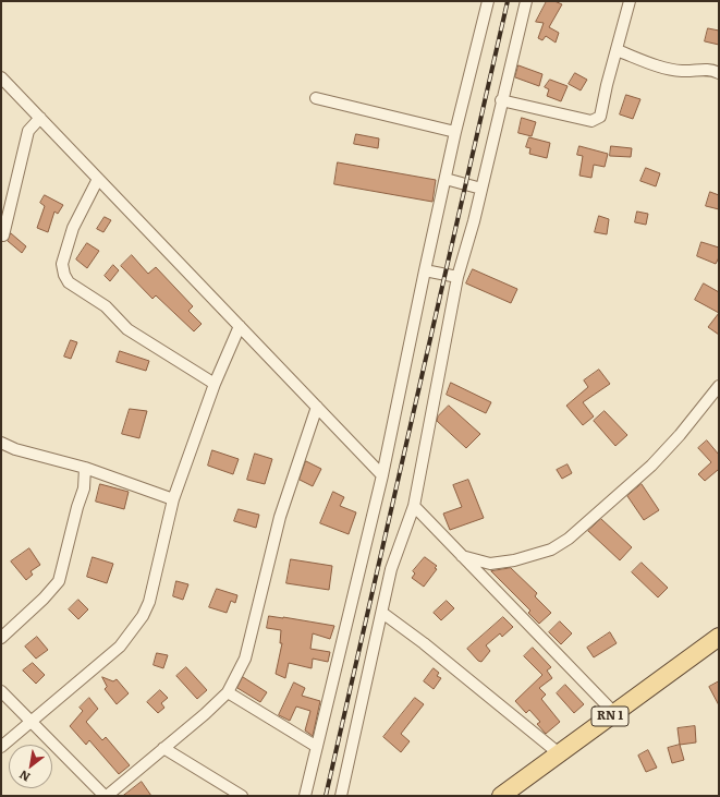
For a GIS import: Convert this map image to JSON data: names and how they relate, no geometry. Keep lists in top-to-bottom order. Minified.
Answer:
{"streets":{"main road":["RN 1"]},"north":"bottom left"}
